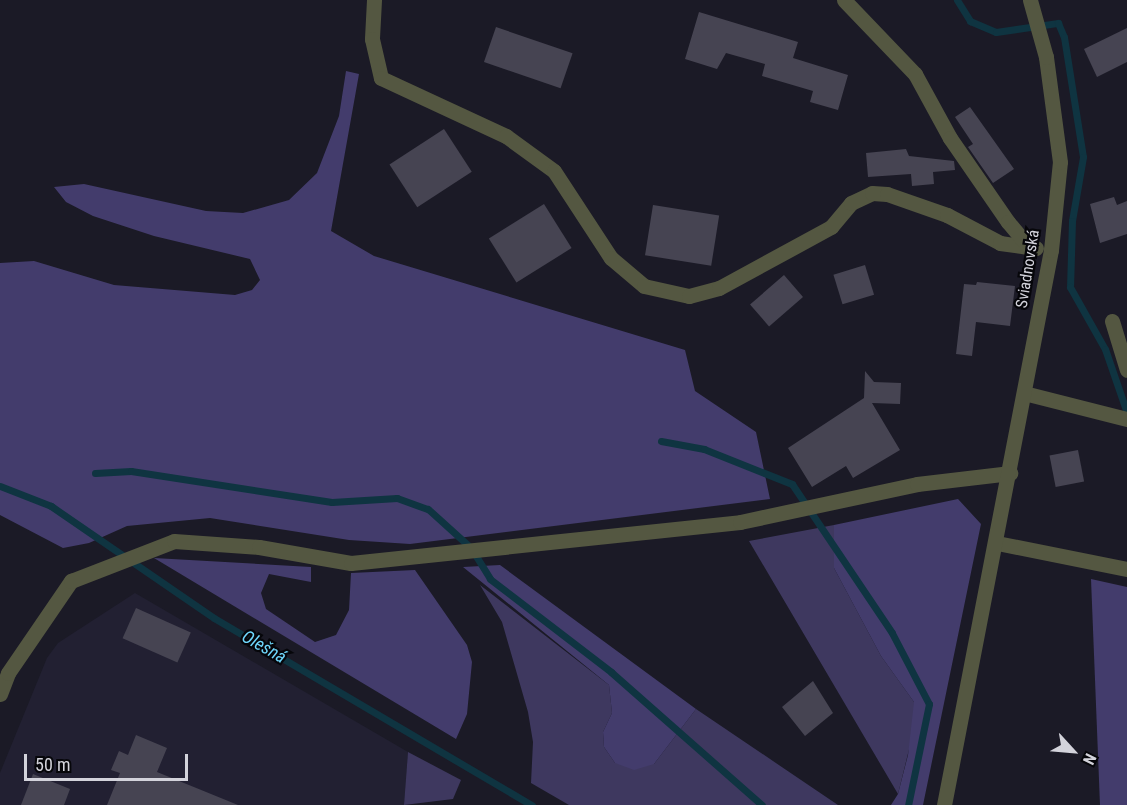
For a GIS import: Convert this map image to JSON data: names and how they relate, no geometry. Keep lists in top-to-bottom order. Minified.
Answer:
{"streets":{"street":["Sviadnovská"]},"water":["Olešná"],"scale_bar":"50 m","north":"bottom right"}
